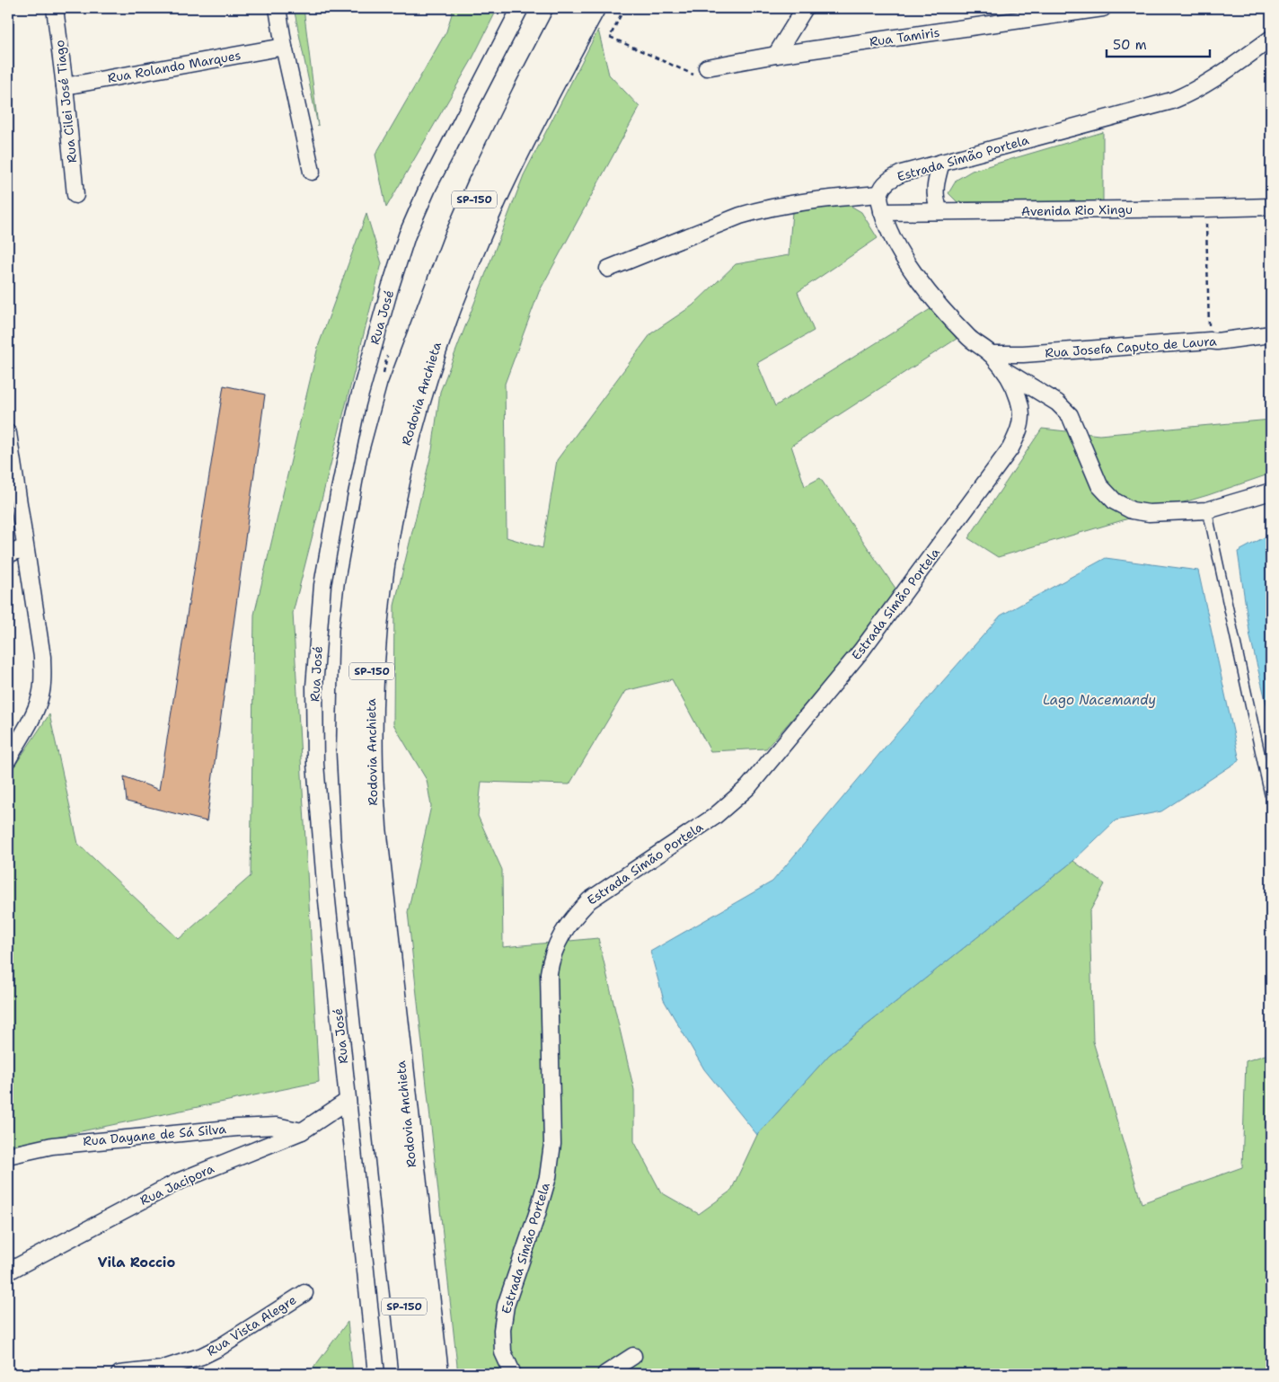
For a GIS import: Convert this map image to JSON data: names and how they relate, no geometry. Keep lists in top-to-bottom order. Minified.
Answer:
{"streets":{"highway":["SP-150","Rodovia Anchieta"],"street":["Rua Tamiris","Rua Rolando Marques","Rua Cilei José Tiago","Estrada Simão Portela","Avenida Rio Xingu","Rua José","Rua Josefa Caputo de Laura","Rua Dayane de Sá Silva","Rua Jacipora","Rua Vista Alegre"]},"crossings":[["Rua Rolando Marques","Rua Cilei José Tiago"],["Estrada Simão Portela","Avenida Rio Xingu"],["Estrada Simão Portela","Rua Josefa Caputo de Laura"],["Rua José","Rua Jacipora"],["Rua Dayane de Sá Silva","Rua Jacipora"]],"districts":["Vila Roccio"],"water":["Lago Nacemandy"],"scale_bar":"50 m"}
